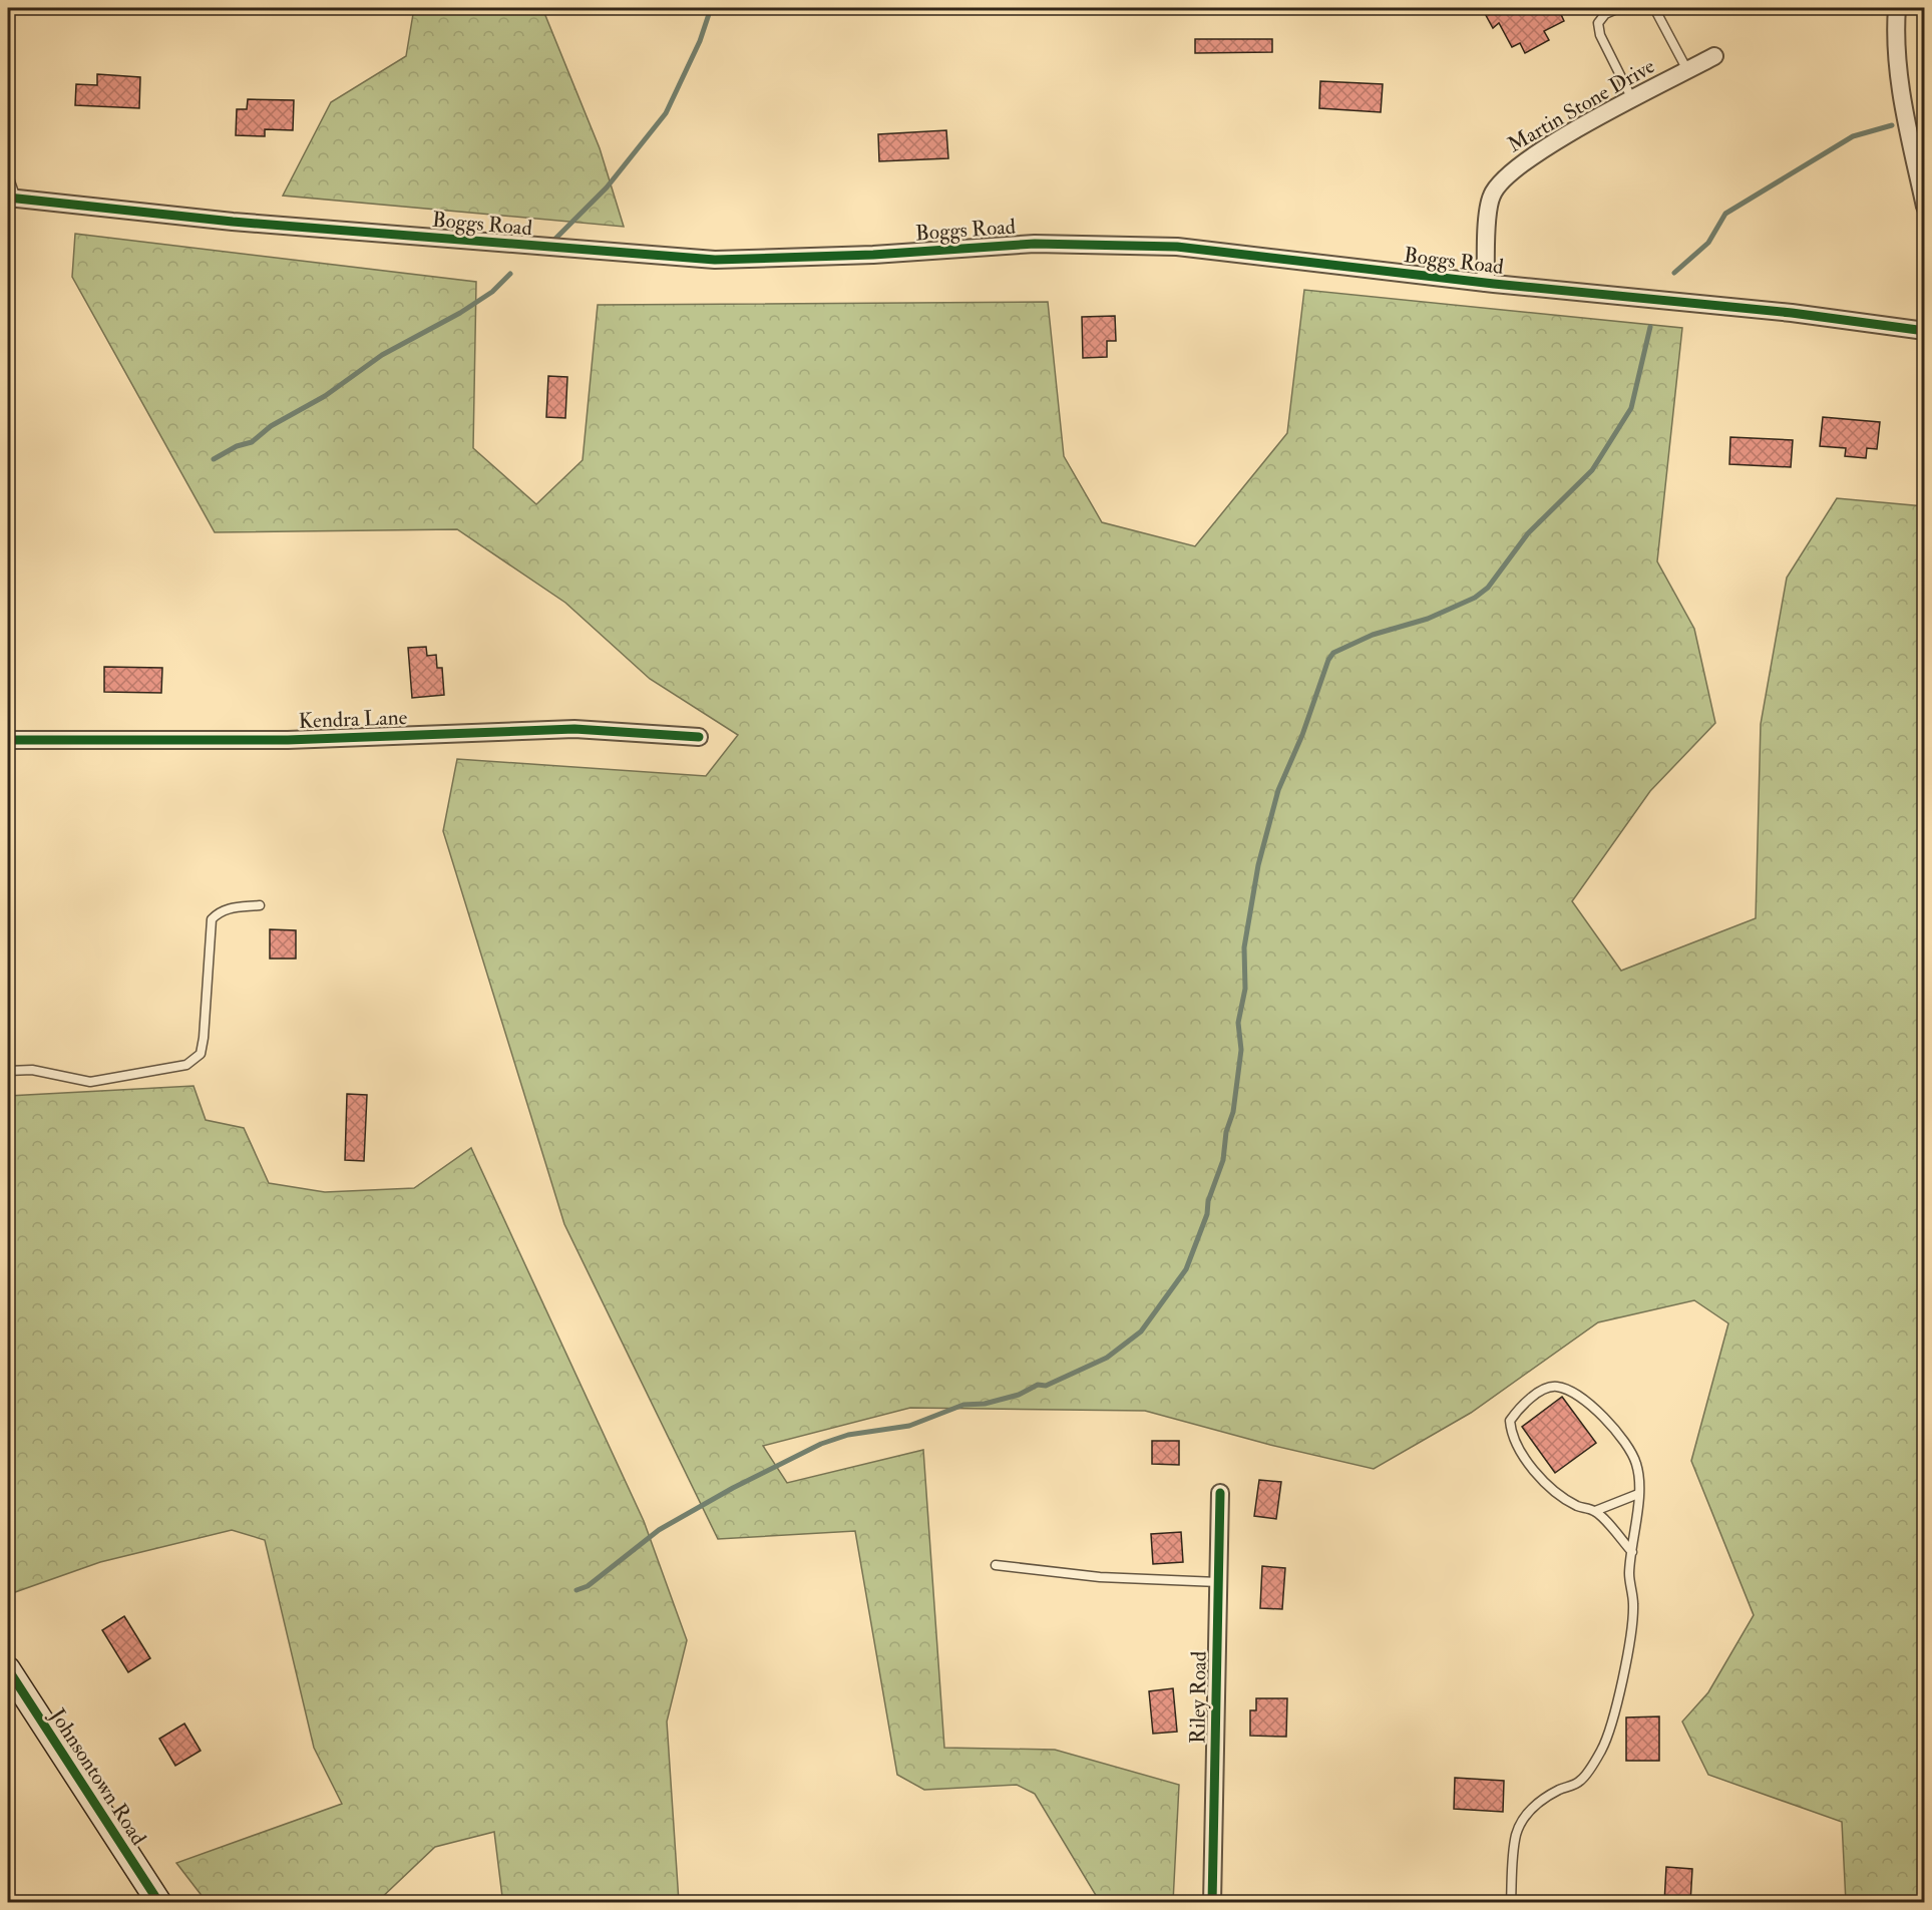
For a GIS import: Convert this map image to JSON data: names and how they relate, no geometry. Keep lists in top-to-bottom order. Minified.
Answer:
{"streets":{"street":["Martin Stone Drive","Boggs Road","Kendra Lane","Riley Road","Johnsontown Road"]},"crossings":[["Martin Stone Drive","Boggs Road"]]}
